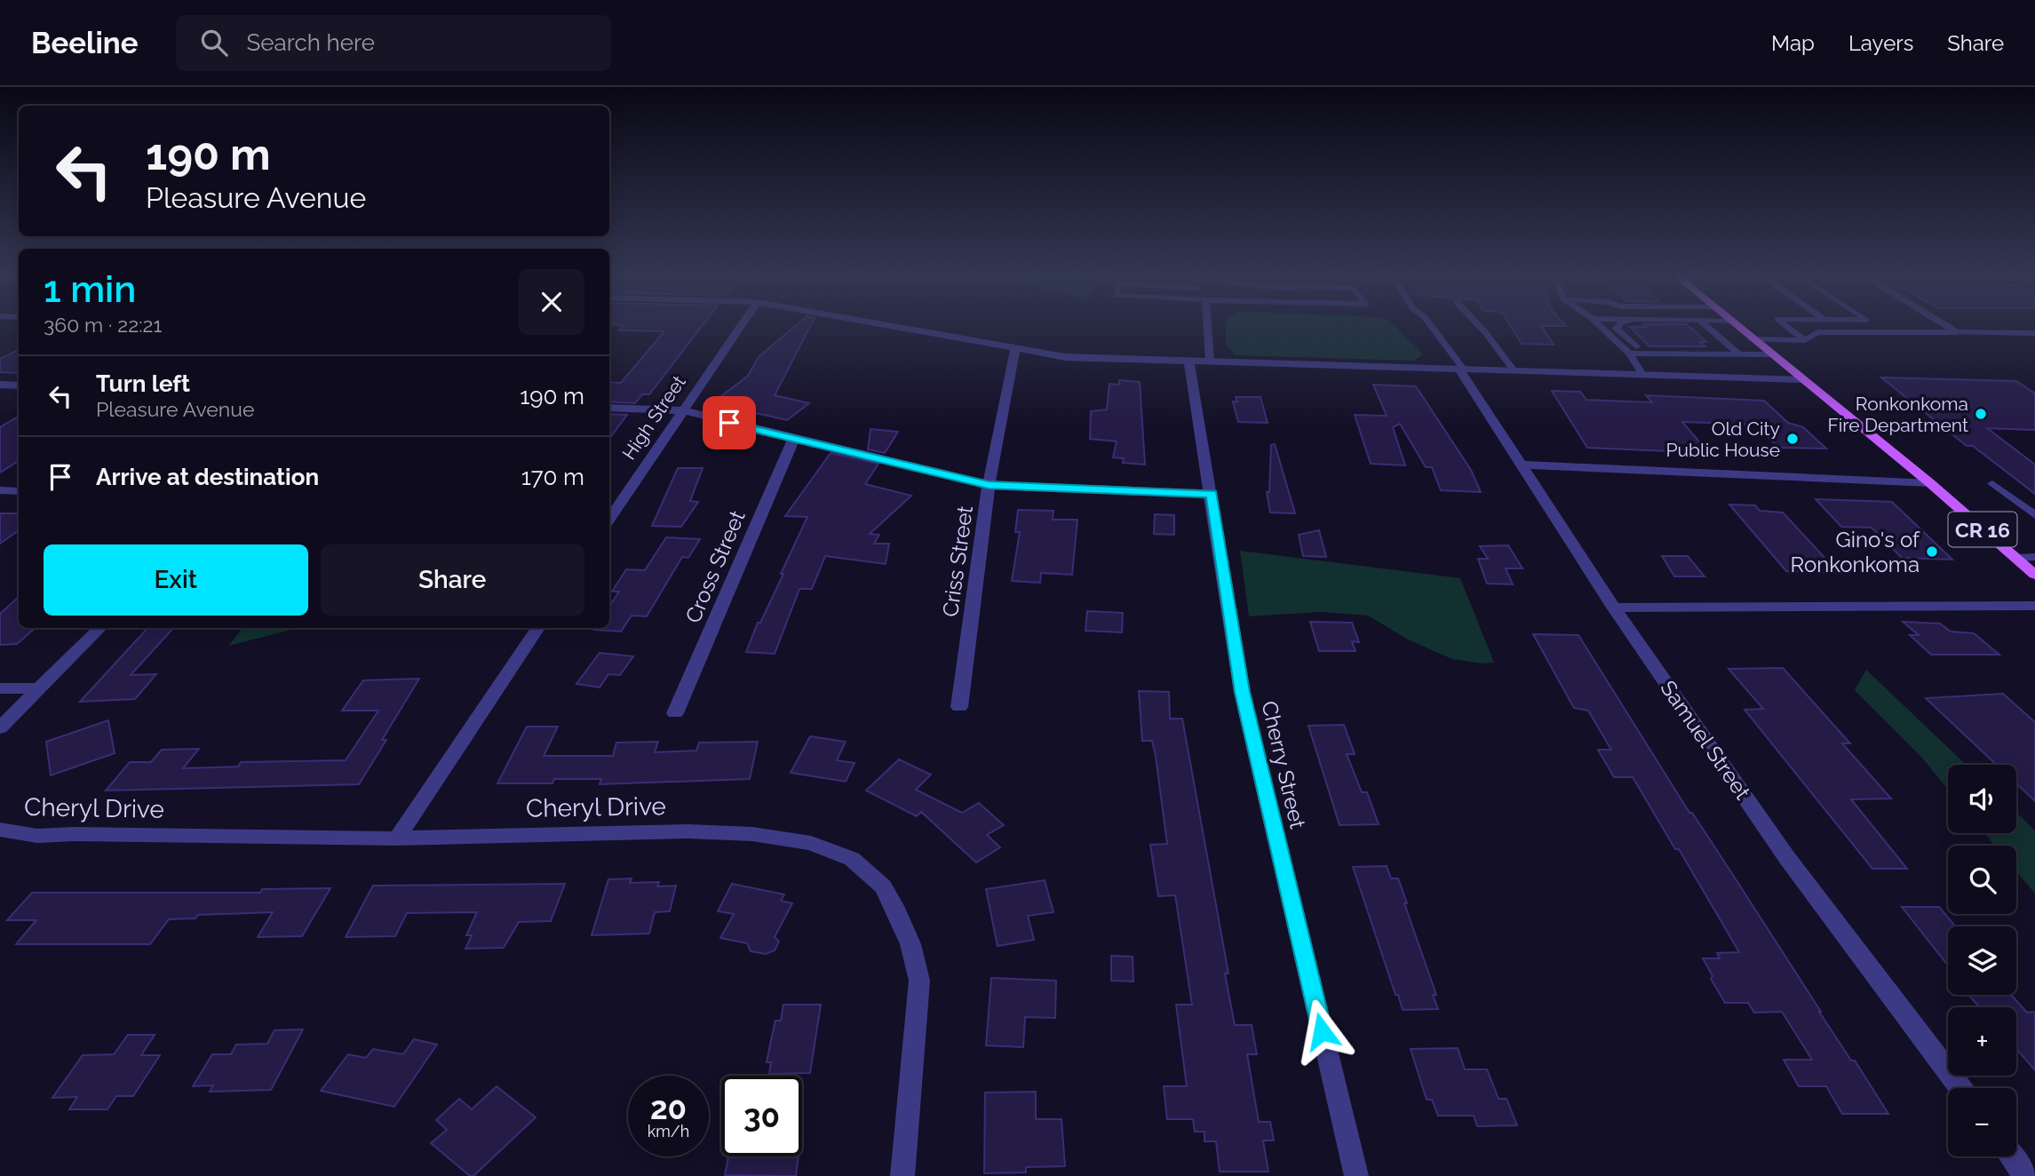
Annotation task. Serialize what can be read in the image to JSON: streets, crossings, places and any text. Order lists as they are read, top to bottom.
{
  "streets": {
    "main road": ["CR 16"],
    "street": [
      "High Street",
      "Criss Street",
      "Cross Street",
      "Samuel Street",
      "Cherry Street",
      "Cheryl Drive"
    ]
  },
  "places": ["Ronkonkoma Fire Department", "Old City Public House", "Gino's of Ronkonkoma"],
  "page": {
    "header": "Beeline",
    "search": "Search here",
    "nav": ["Map", "Layers", "Share"],
    "turn": ["190 m", "Pleasure Avenue"],
    "heading": ["1 min", "360 m · 22:21"],
    "list": [
      {
        "name": "Turn left",
        "note": "Pleasure Avenue",
        "value": "190 m"
      },
      {
        "name": "Arrive at destination",
        "value": "170 m"
      }
    ],
    "buttons": ["Exit", "Share"],
    "map_buttons": ["+", "−"],
    "speed": "20 km/h",
    "limit": "30"
  }
}
